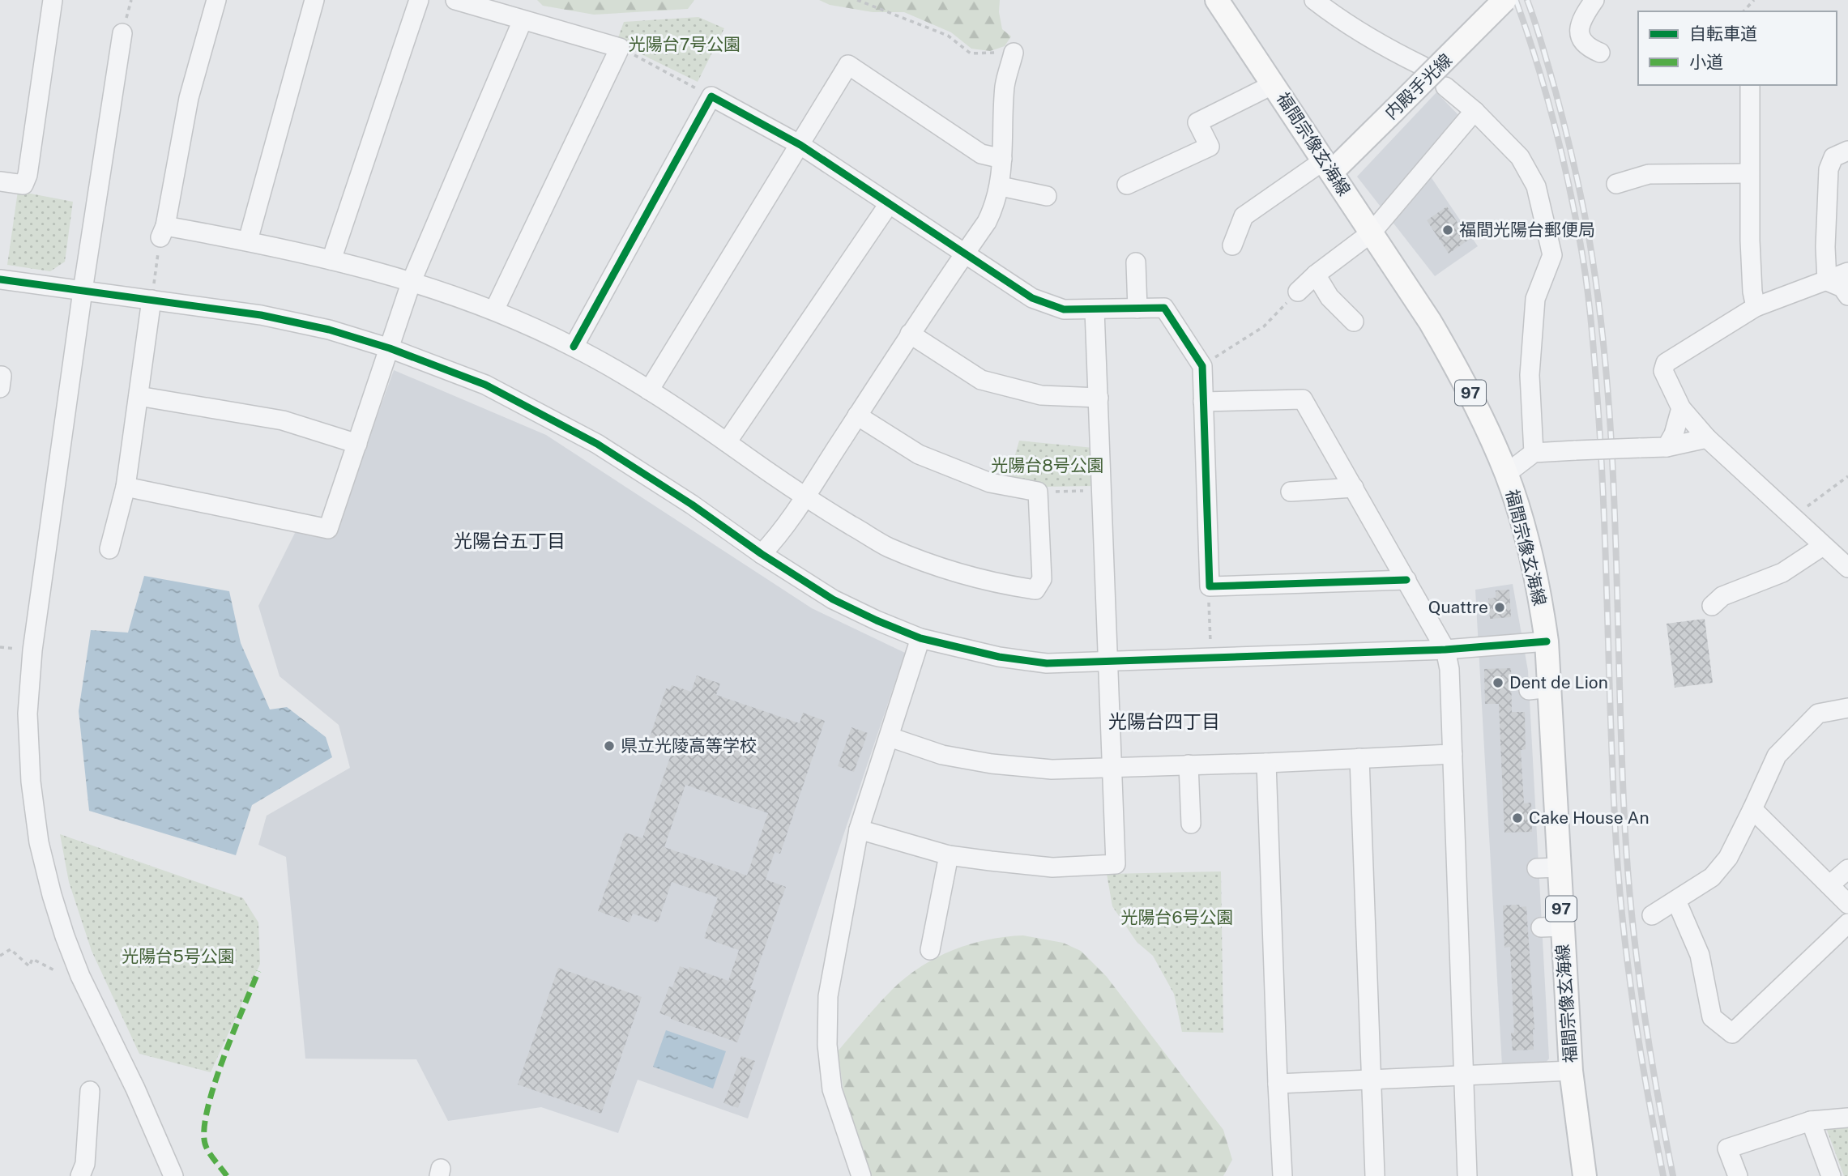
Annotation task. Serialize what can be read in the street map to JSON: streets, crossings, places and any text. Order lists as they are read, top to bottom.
{
  "streets": {
    "main road": ["内殿手光線", "福間宗像玄海線", "97"]
  },
  "crossings": [
    ["内殿手光線", "福間宗像玄海線"]
  ],
  "districts": ["光陽台五丁目", "光陽台四丁目"],
  "parks": [
    "光陽台7号公園",
    "光陽台8号公園",
    "光陽台6号公園",
    "光陽台5号公園"
  ],
  "places": [
    "福間光陽台郵便局",
    "Quattre",
    "Dent de Lion",
    "県立光陵高等学校",
    "Cake House An"
  ],
  "legend": ["自転車道", "小道"]
}
